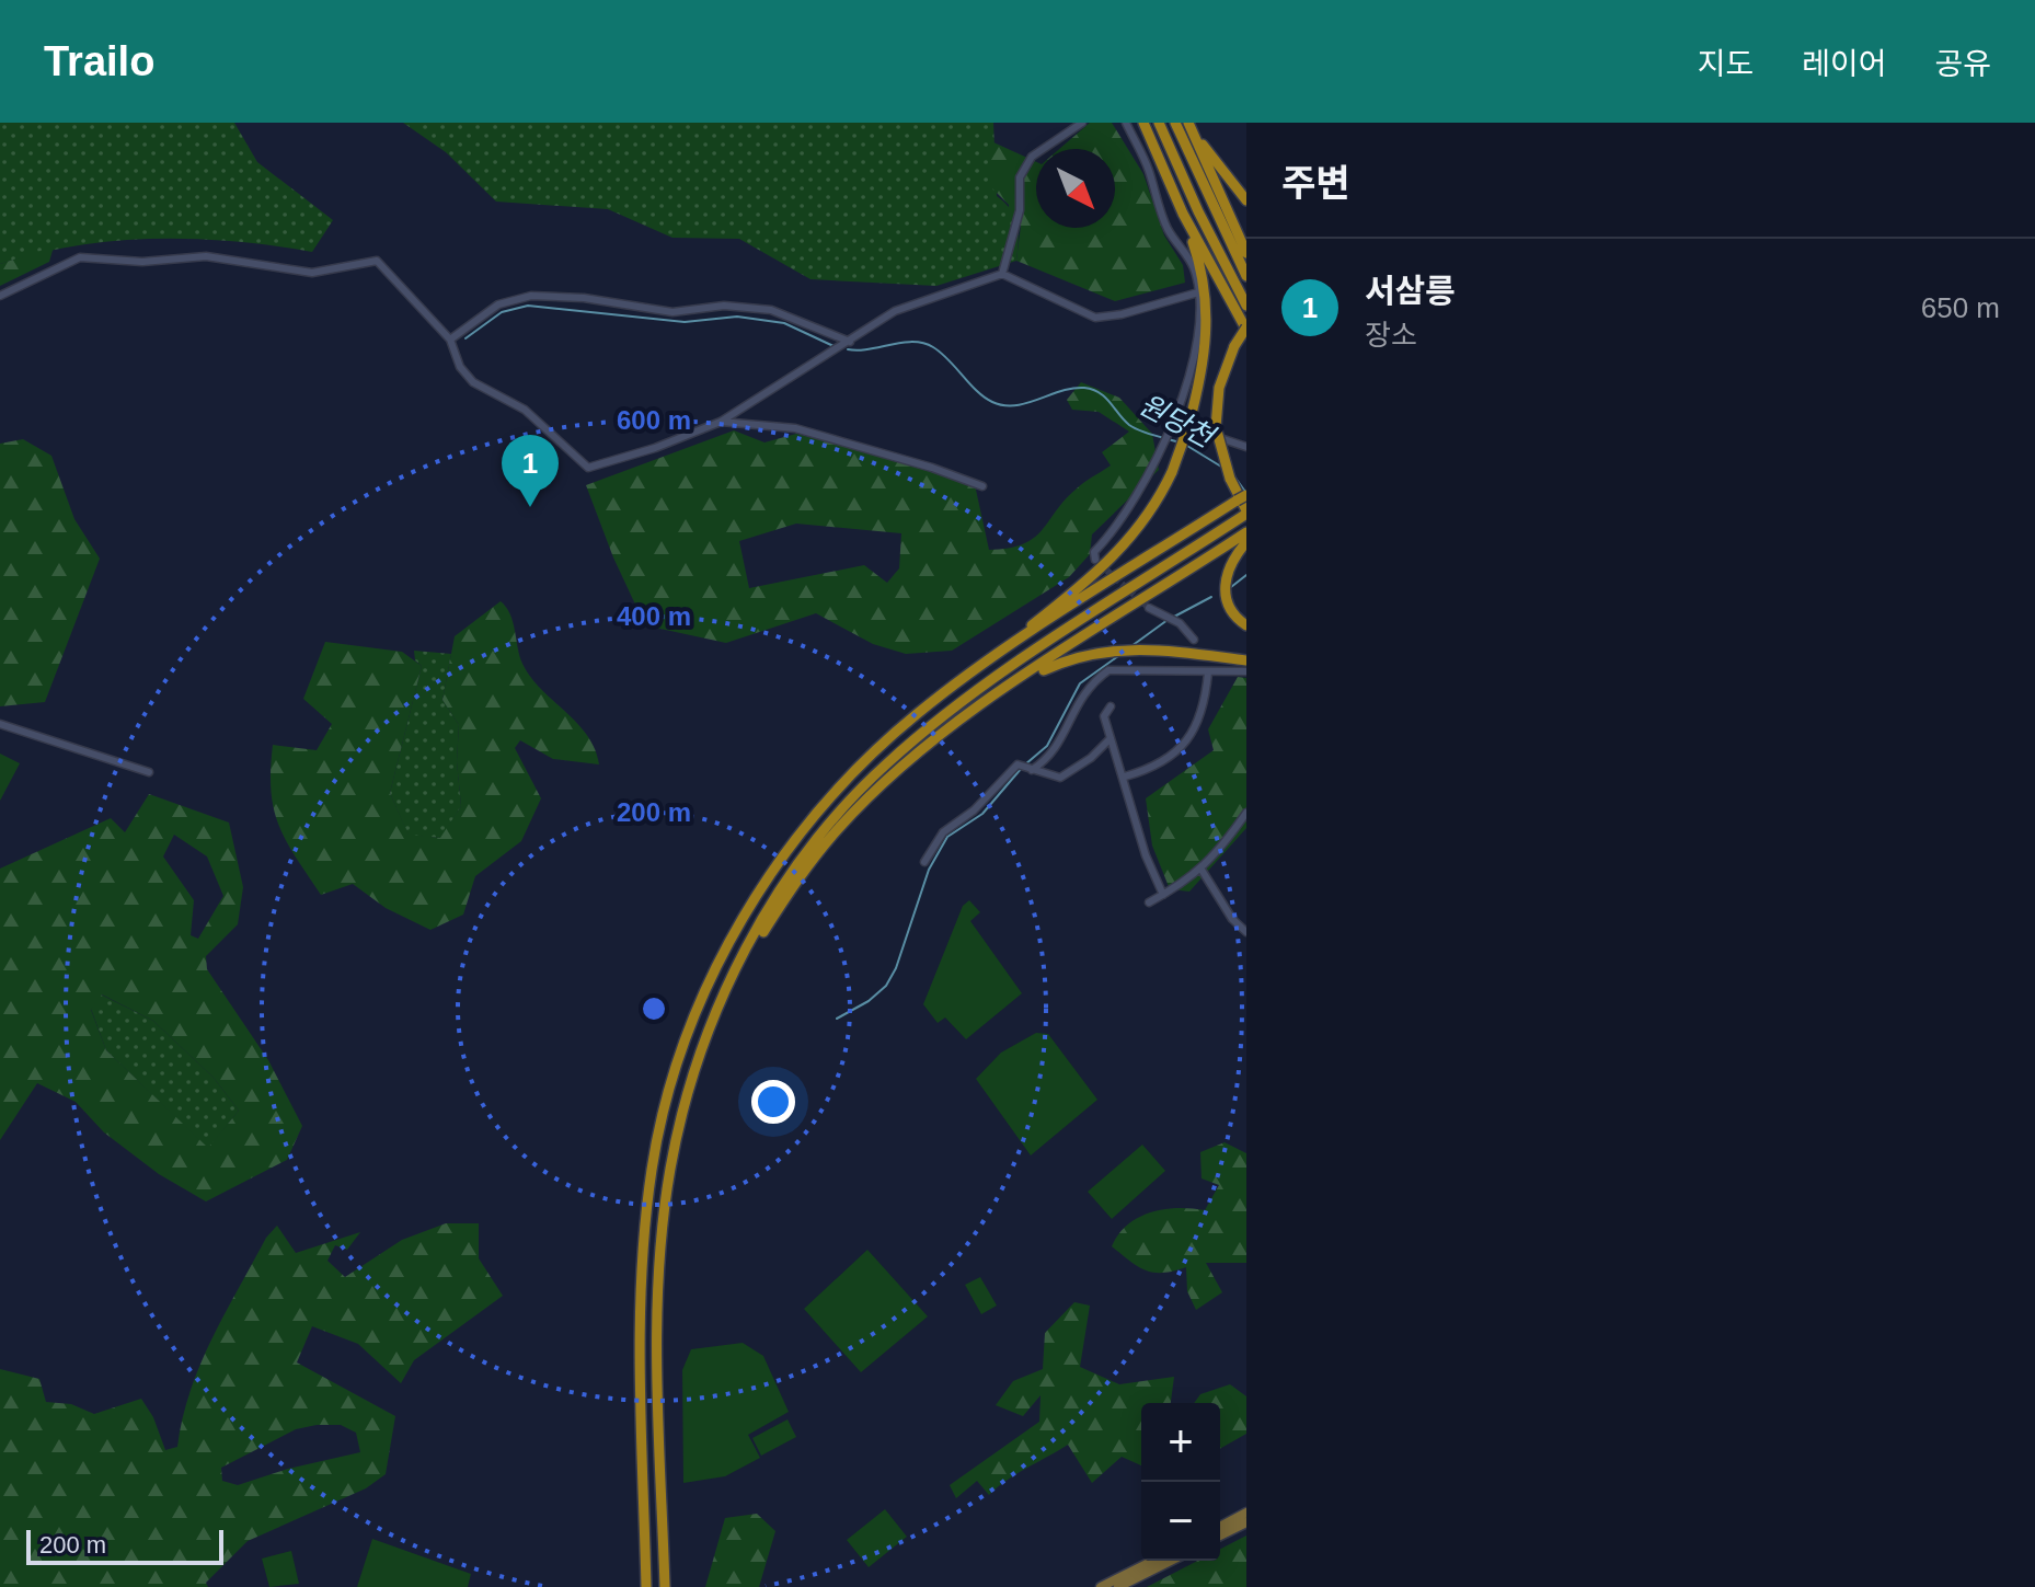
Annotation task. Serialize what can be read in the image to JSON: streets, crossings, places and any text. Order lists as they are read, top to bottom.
{
  "water": ["원당천"],
  "scale_bar": "200 m",
  "north": "bottom right",
  "page": {
    "header": "Trailo",
    "nav": ["지도", "레이어", "공유"],
    "heading": "주변",
    "list": [
      {
        "mark": "1",
        "name": "서삼릉",
        "note": "장소",
        "value": "650 m"
      }
    ],
    "pins": "1",
    "map_buttons": ["+", "−"],
    "scale": "200 m"
  },
  "rings": ["600 m", "400 m", "200 m"]
}
